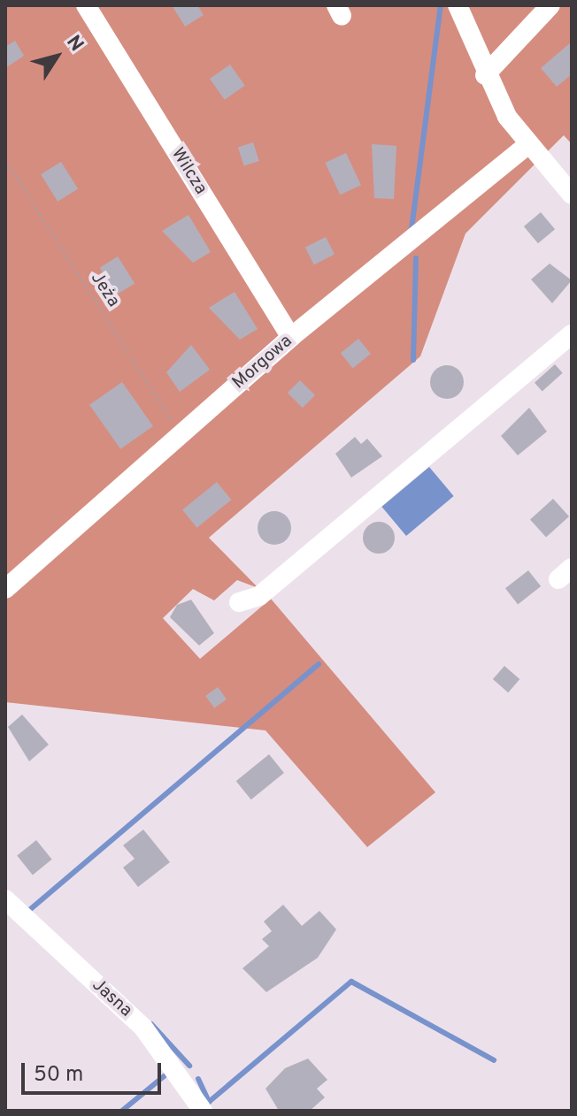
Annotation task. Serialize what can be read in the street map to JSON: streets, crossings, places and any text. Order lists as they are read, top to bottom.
{
  "streets": {
    "street": ["Wilcza", "Morgowa", "Jasna"],
    "path": ["Jeża"]
  },
  "crossings": [
    ["Wilcza", "Morgowa"],
    ["Jeża", "Morgowa"]
  ],
  "scale_bar": "50 m",
  "north": "top right"
}
